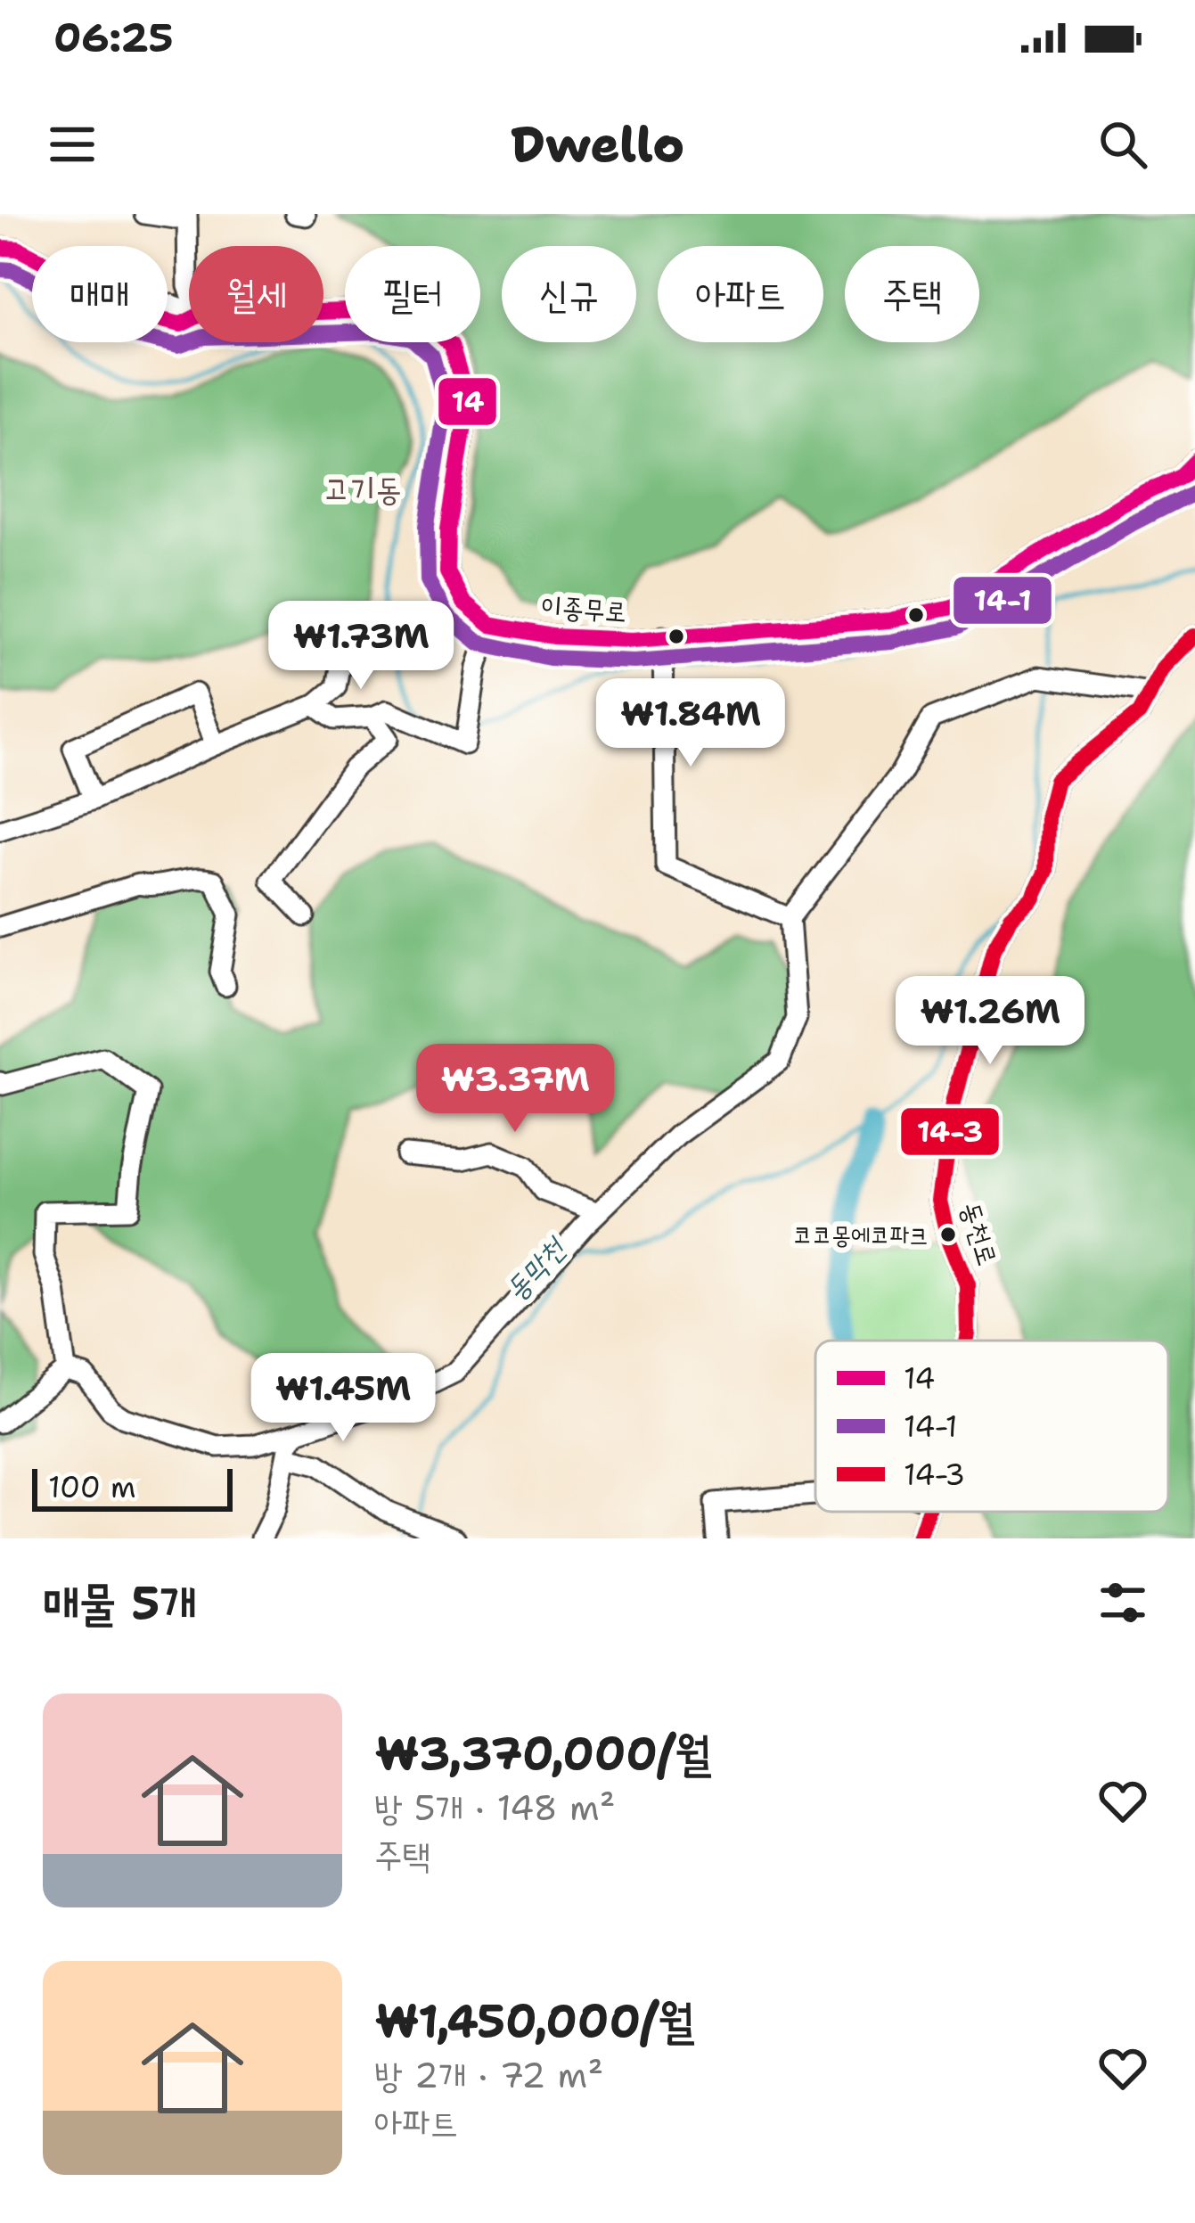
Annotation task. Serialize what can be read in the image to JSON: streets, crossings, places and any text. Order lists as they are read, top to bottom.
{
  "streets": {
    "street": ["이종무로", "동천로"]
  },
  "districts": ["고기동"],
  "water": ["동막천"],
  "places": ["코코몽에코파크"],
  "lines": ["transit line 14", "transit line 14-1", "transit line 14-3"],
  "legend": ["14", "14-1", "14-3"],
  "scale_bar": "100 m",
  "page": {
    "status": "06:25",
    "header": "Dwello",
    "chip": [
      "매매",
      "월세",
      "필터",
      "신규",
      "아파트",
      "주택"
    ],
    "price": [
      "₩1.73M",
      "₩1.84M",
      "₩1.26M",
      "₩3.37M",
      "₩1.45M"
    ],
    "scale": "100 m",
    "heading": "매물 5개",
    "list": [
      {
        "name": "₩3,370,000/월",
        "note": "방 5개 · 148 m² · 주택"
      },
      {
        "name": "₩1,450,000/월",
        "note": "방 2개 · 72 m² · 아파트"
      }
    ]
  }
}
